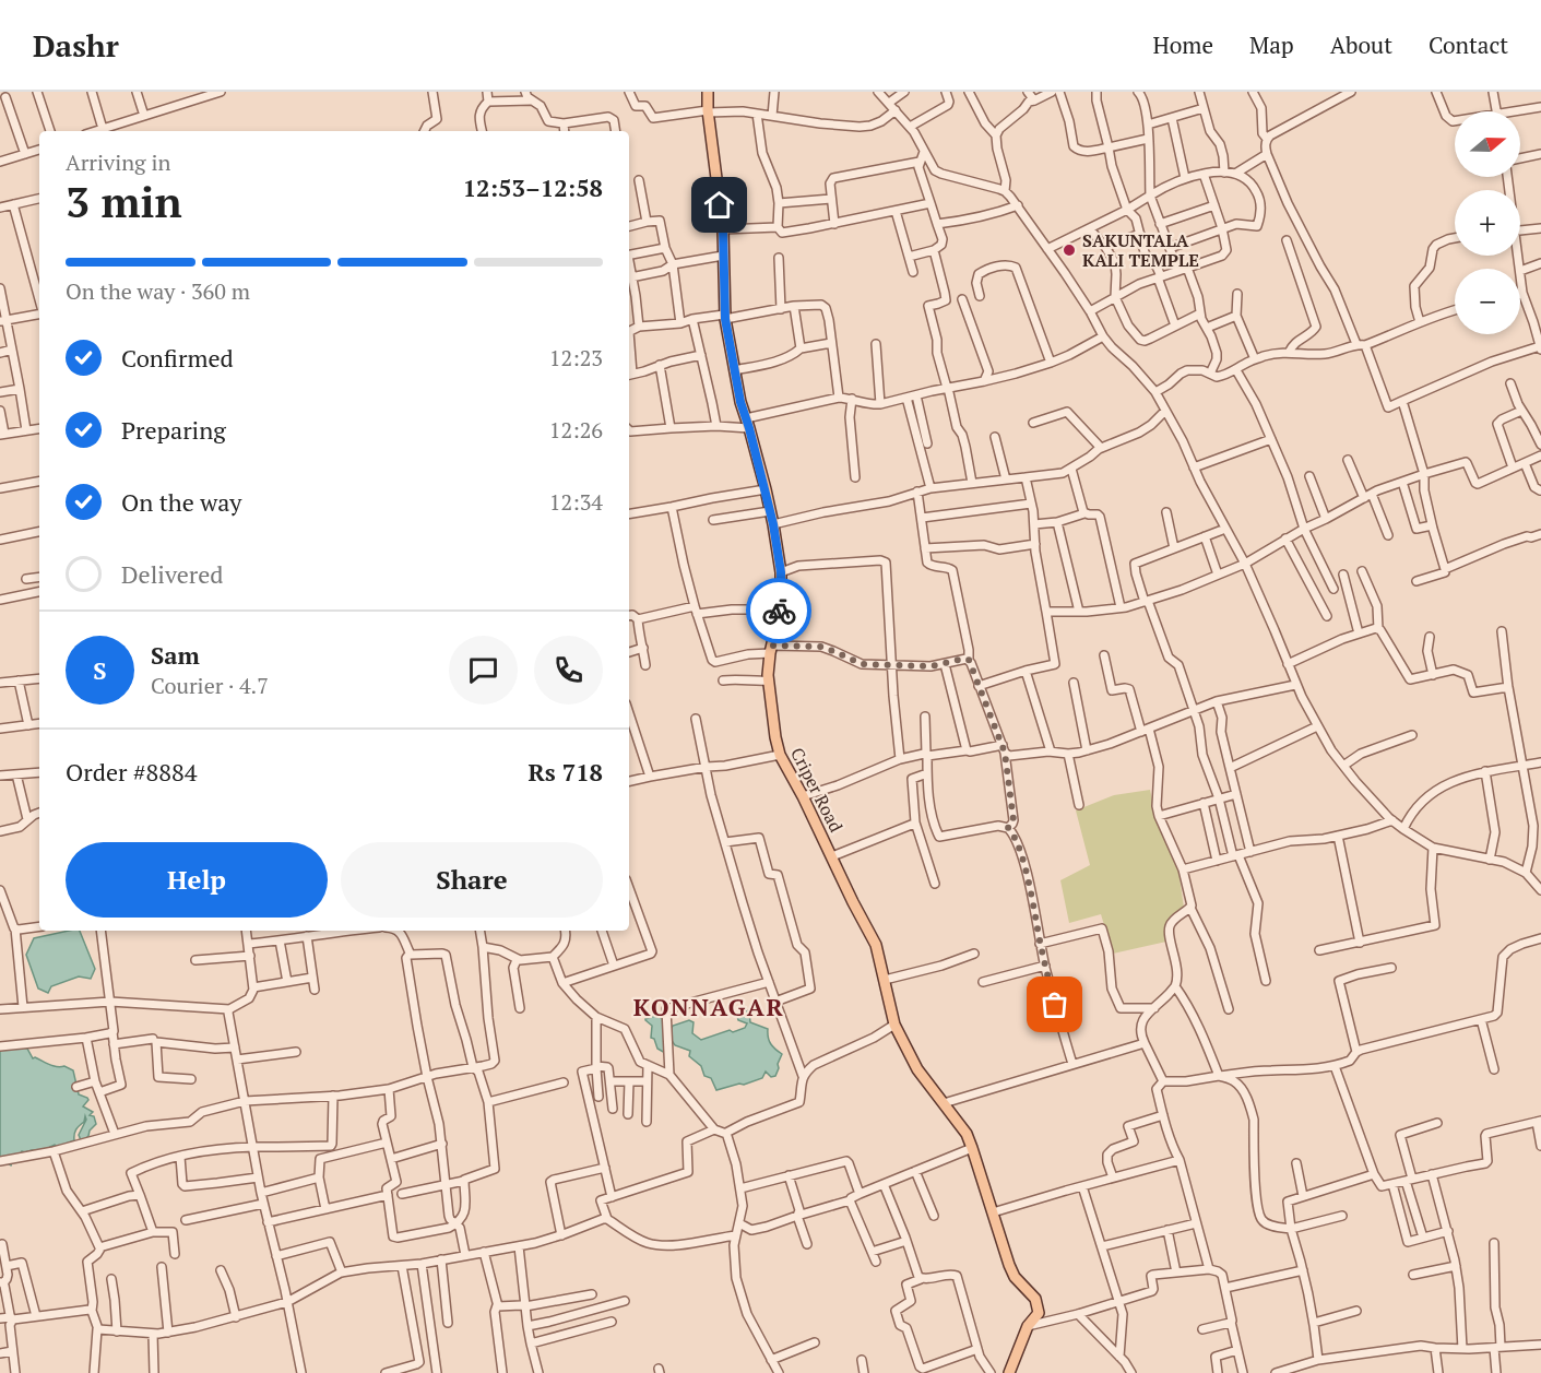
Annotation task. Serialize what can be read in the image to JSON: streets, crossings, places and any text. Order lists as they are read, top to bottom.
{
  "streets": {
    "main road": ["Criper Road"]
  },
  "districts": ["KONNAGAR"],
  "places": ["SAKUNTALA KALI TEMPLE"],
  "north": "right",
  "page": {
    "header": "Dashr",
    "nav": [
      "Home",
      "Map",
      "About",
      "Contact"
    ],
    "map_buttons": ["+", "−"],
    "heading": ["3 min", "Arriving in", "12:53–12:58"],
    "panel": [
      "Sam",
      "Courier · 4.7",
      "Order #8884",
      "Rs 718"
    ],
    "bar": "On the way · 360 m",
    "list": [
      ["Confirmed", "12:23"],
      ["Preparing", "12:26"],
      ["On the way", "12:34"],
      "Delivered"
    ],
    "round": "S",
    "buttons": ["Help", "Share"]
  }
}
